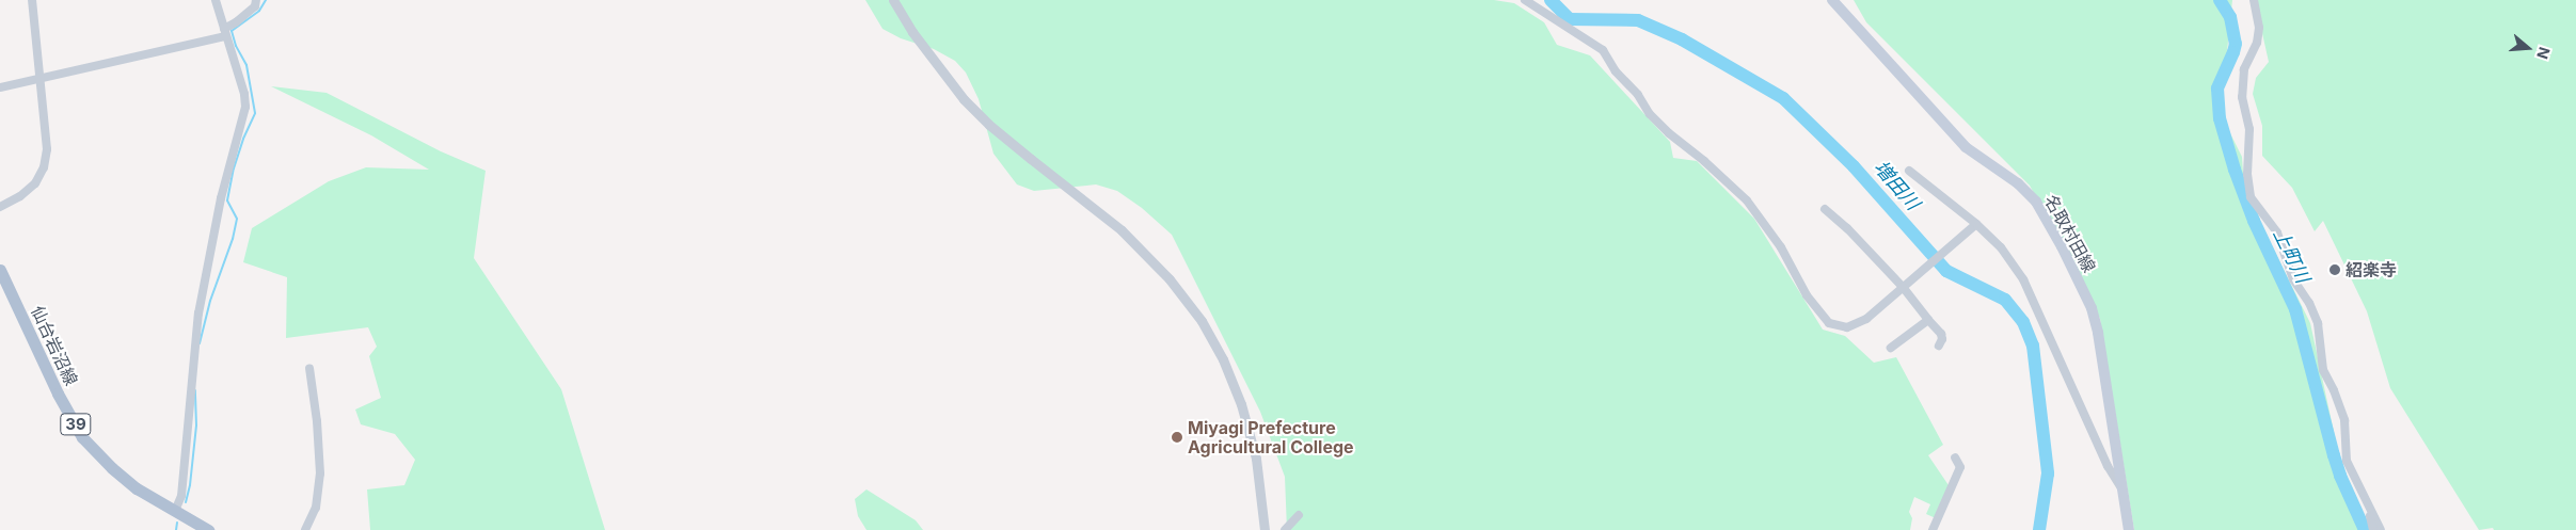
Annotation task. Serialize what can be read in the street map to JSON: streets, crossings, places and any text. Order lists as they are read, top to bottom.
{
  "streets": {
    "main road": ["名取村田線", "仙台岩沼線", "39"]
  },
  "water": ["増田川", "上町川"],
  "places": ["紹楽寺", "Miyagi Prefecture Agricultural College"],
  "north": "right"
}
